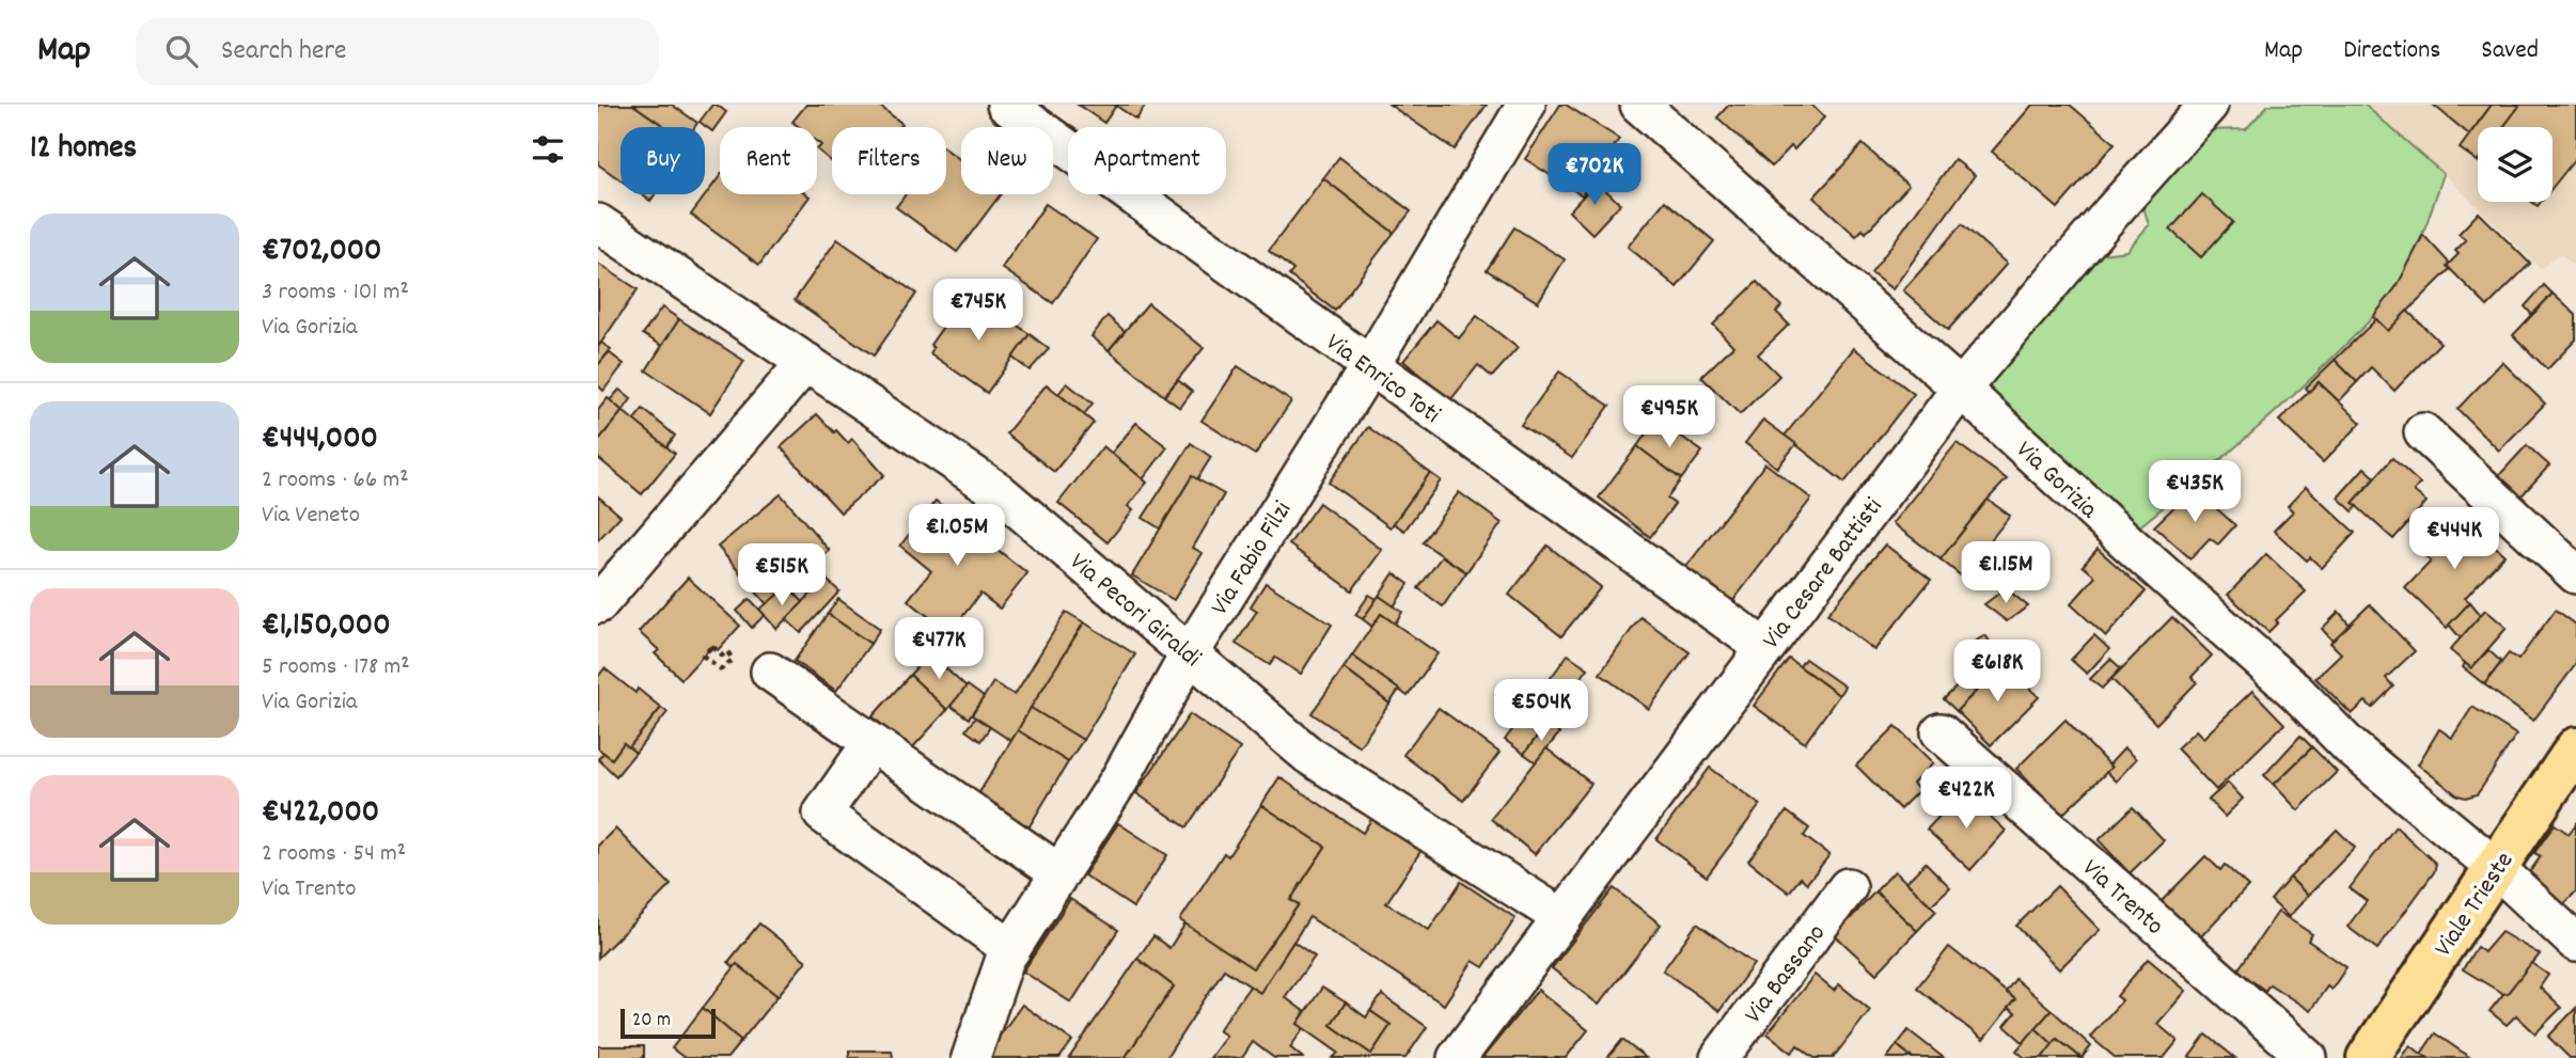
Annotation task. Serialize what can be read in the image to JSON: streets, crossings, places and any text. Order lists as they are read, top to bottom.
{
  "streets": {
    "main road": ["Viale Trieste"],
    "street": [
      "Via Enrico Toti",
      "Via Gorizia",
      "Via Fabio Filzi",
      "Via Cesare Battisti",
      "Via Pecori Giraldi",
      "Via Trento",
      "Via Bassano"
    ]
  },
  "crossings": [
    ["Via Enrico Toti", "Via Fabio Filzi"],
    ["Via Enrico Toti", "Via Cesare Battisti"],
    ["Via Gorizia", "Via Cesare Battisti"],
    ["Via Gorizia", "Viale Trieste"],
    ["Via Fabio Filzi", "Via Pecori Giraldi"],
    ["Via Cesare Battisti", "Via Pecori Giraldi"]
  ],
  "scale_bar": "20 m",
  "page": {
    "header": "Map",
    "search": "Search here",
    "nav": ["Map", "Directions", "Saved"],
    "heading": "12 homes",
    "chip": [
      "Buy",
      "Rent",
      "Filters",
      "New",
      "Apartment"
    ],
    "price": [
      "€702K",
      "€745K",
      "€495K",
      "€435K",
      "€1.05M",
      "€444K",
      "€1.15M",
      "€515K",
      "€477K",
      "€618K",
      "€504K",
      "€422K"
    ],
    "list": [
      {
        "name": "€702,000",
        "note": "3 rooms · 101 m² · Via Gorizia"
      },
      {
        "name": "€444,000",
        "note": "2 rooms · 66 m² · Via Veneto"
      },
      {
        "name": "€1,150,000",
        "note": "5 rooms · 178 m² · Via Gorizia"
      },
      {
        "name": "€422,000",
        "note": "2 rooms · 54 m² · Via Trento"
      }
    ],
    "scale": "20 m"
  }
}
